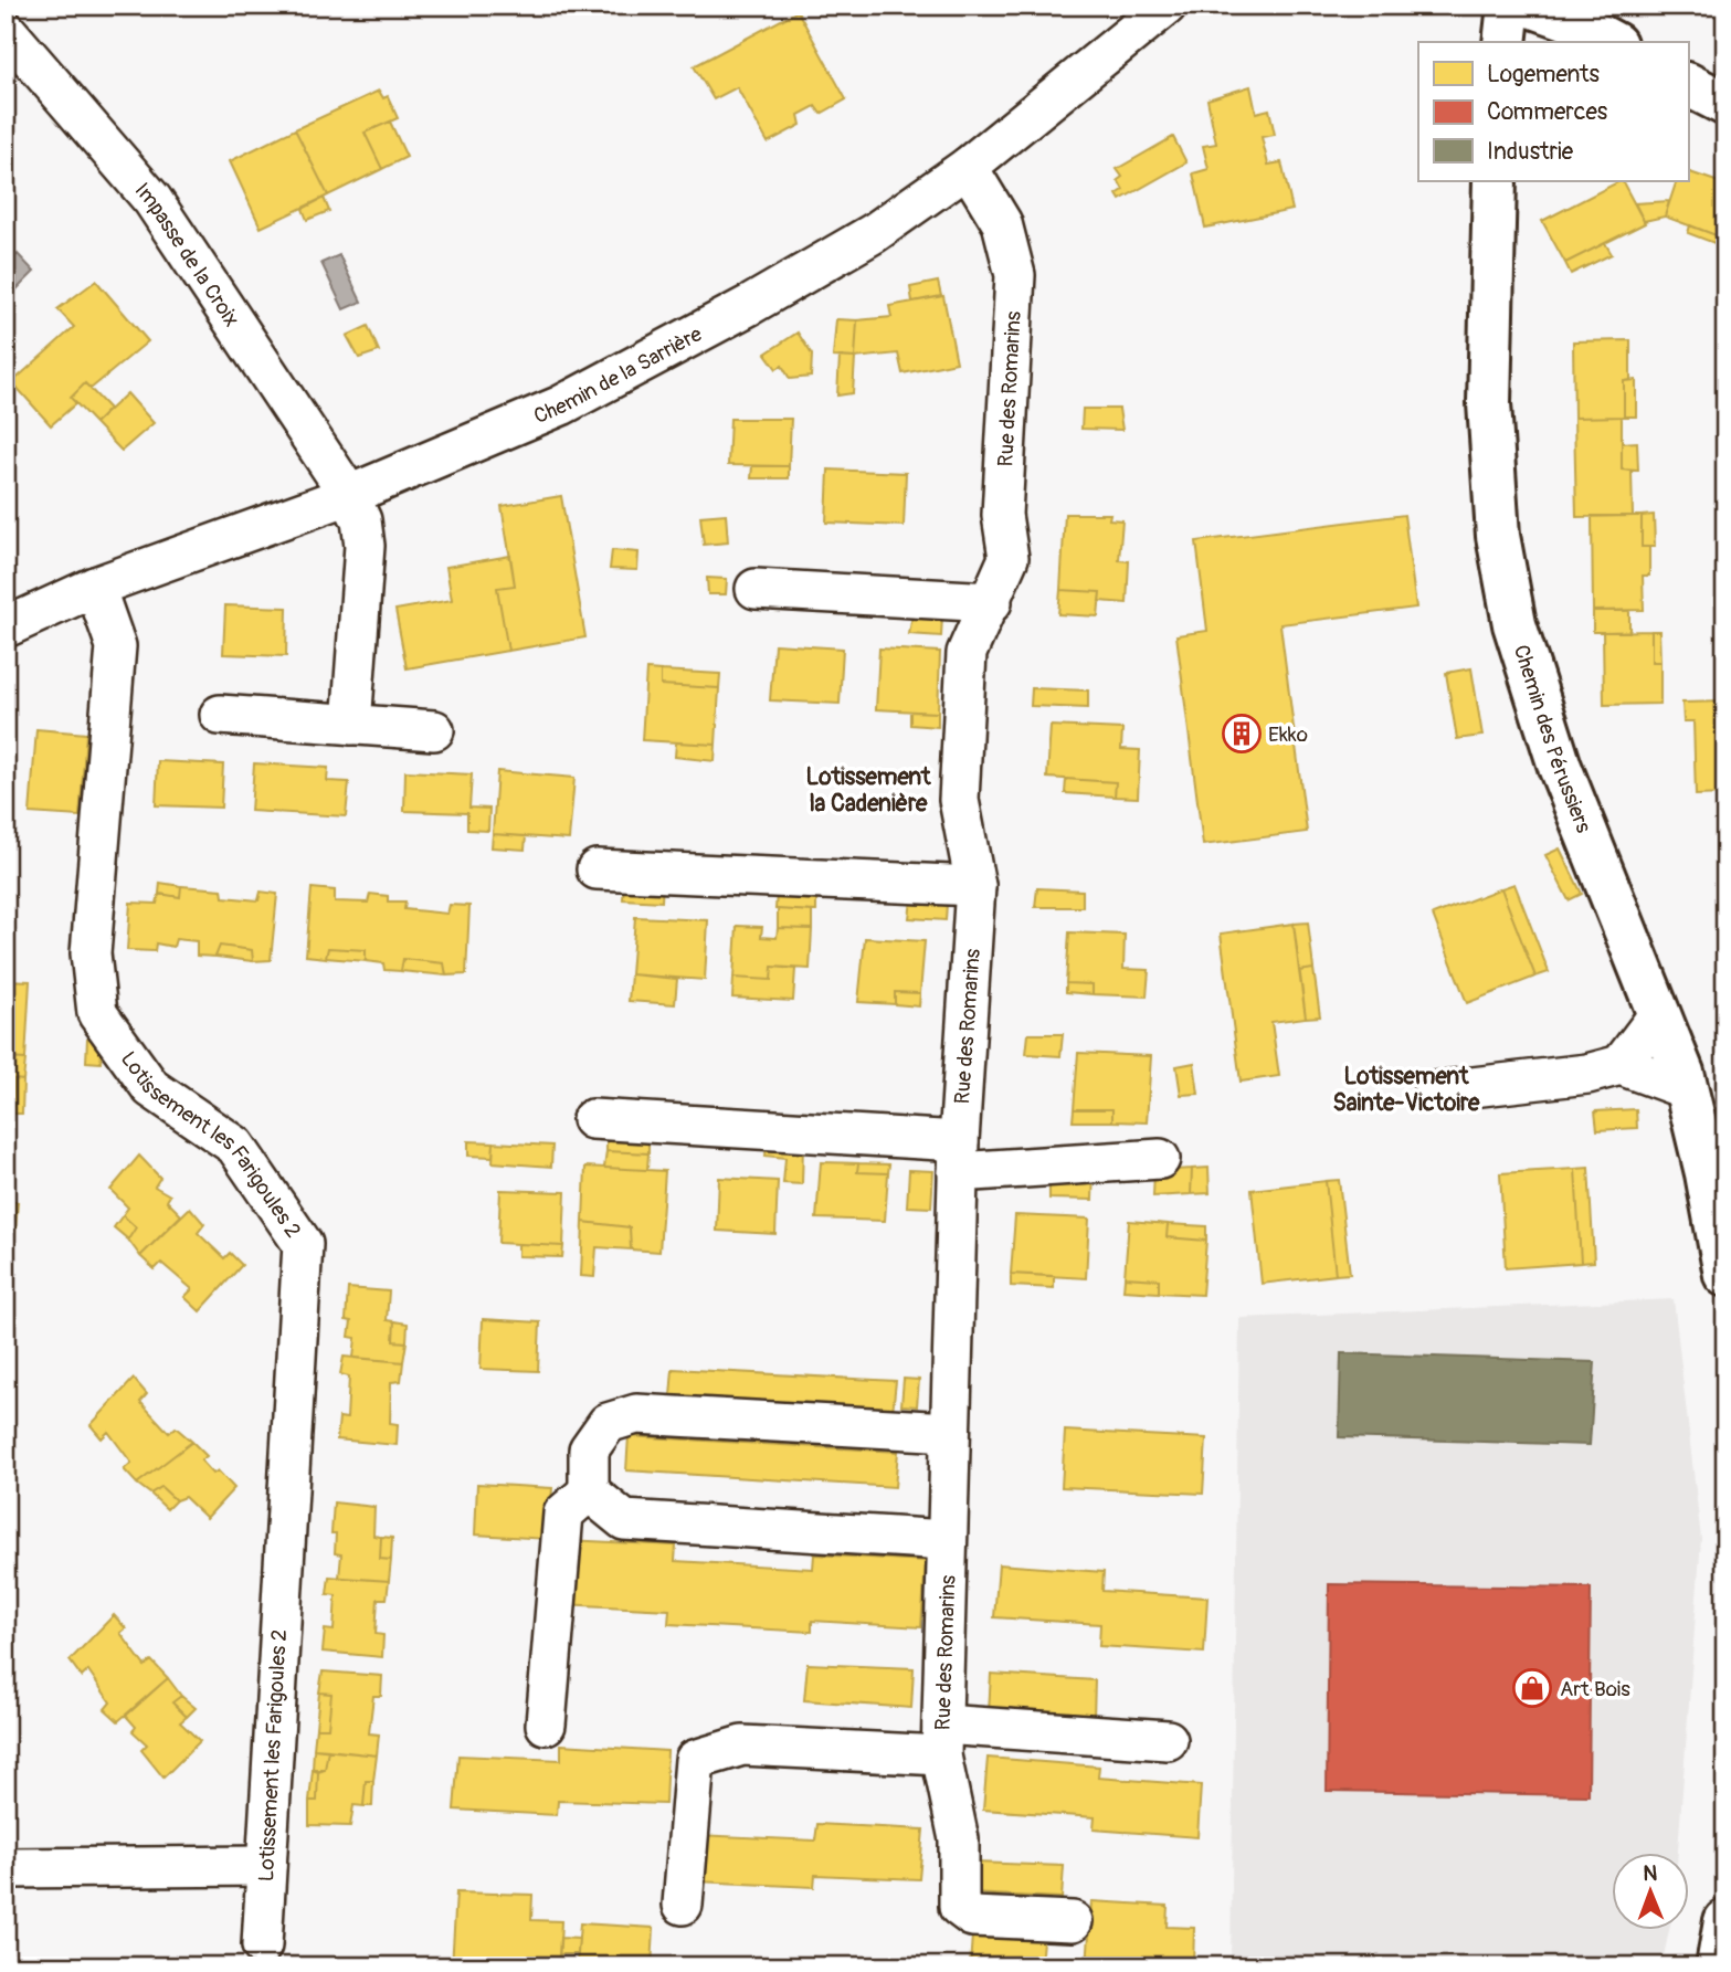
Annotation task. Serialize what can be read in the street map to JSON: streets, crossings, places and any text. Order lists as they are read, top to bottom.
{
  "streets": {
    "street": [
      "Impasse de la Croix",
      "Chemin de la Sarrière",
      "Rue des Romarins",
      "Chemin des Pérussiers",
      "Lotissement les Farigoules 2"
    ]
  },
  "crossings": [
    ["Impasse de la Croix", "Chemin de la Sarrière"],
    ["Chemin de la Sarrière", "Rue des Romarins"],
    ["Chemin de la Sarrière", "Lotissement les Farigoules 2"]
  ],
  "districts": ["Lotissement la Cadenière", "Lotissement Sainte-Victoire"],
  "places": {
    "building": ["Ekko"],
    "shop": ["Art Bois"]
  },
  "legend": ["Logements", "Commerces", "Industrie"],
  "north": "top"
}
